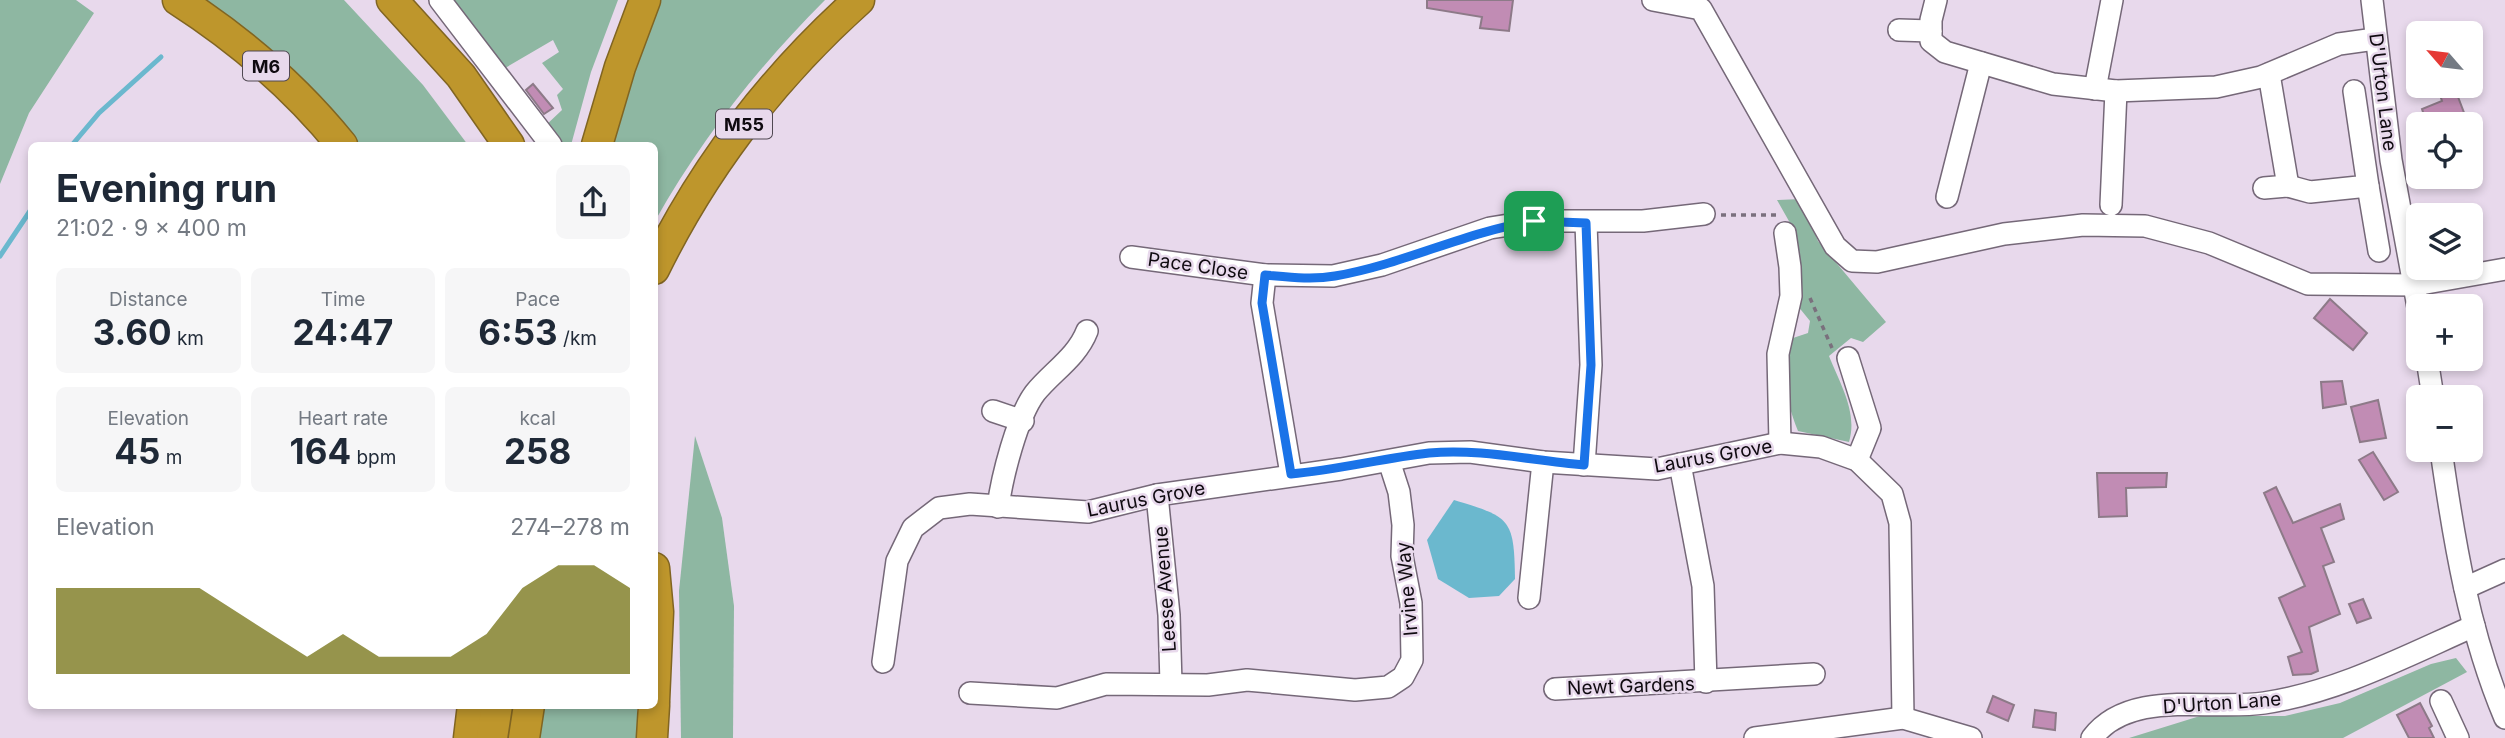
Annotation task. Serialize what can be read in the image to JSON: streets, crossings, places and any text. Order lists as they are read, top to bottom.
{
  "streets": {
    "highway": ["M6", "M55"],
    "street": [
      "D'Urton Lane",
      "Pace Close",
      "Laurus Grove",
      "Leese Avenue",
      "Irvine Way",
      "Newt Gardens"
    ]
  },
  "crossings": [
    ["Pace Close", "Laurus Grove"],
    ["Laurus Grove", "Leese Avenue"],
    ["Laurus Grove", "Irvine Way"],
    ["Laurus Grove", "Newt Gardens"],
    ["Leese Avenue", "Irvine Way"]
  ],
  "north": "top left",
  "page": {
    "map_buttons": ["+", "−"],
    "heading": ["Evening run", "21:02 · 9 × 400 m"],
    "stats": [
      ["Distance", "3.60 km"],
      ["Time", "24:47"],
      ["Pace", "6:53 /km"],
      ["Elevation", "45 m"],
      ["Heart rate", "164 bpm"],
      ["kcal", "258"]
    ],
    "chart": ["Elevation", "274–278 m"]
  }
}
